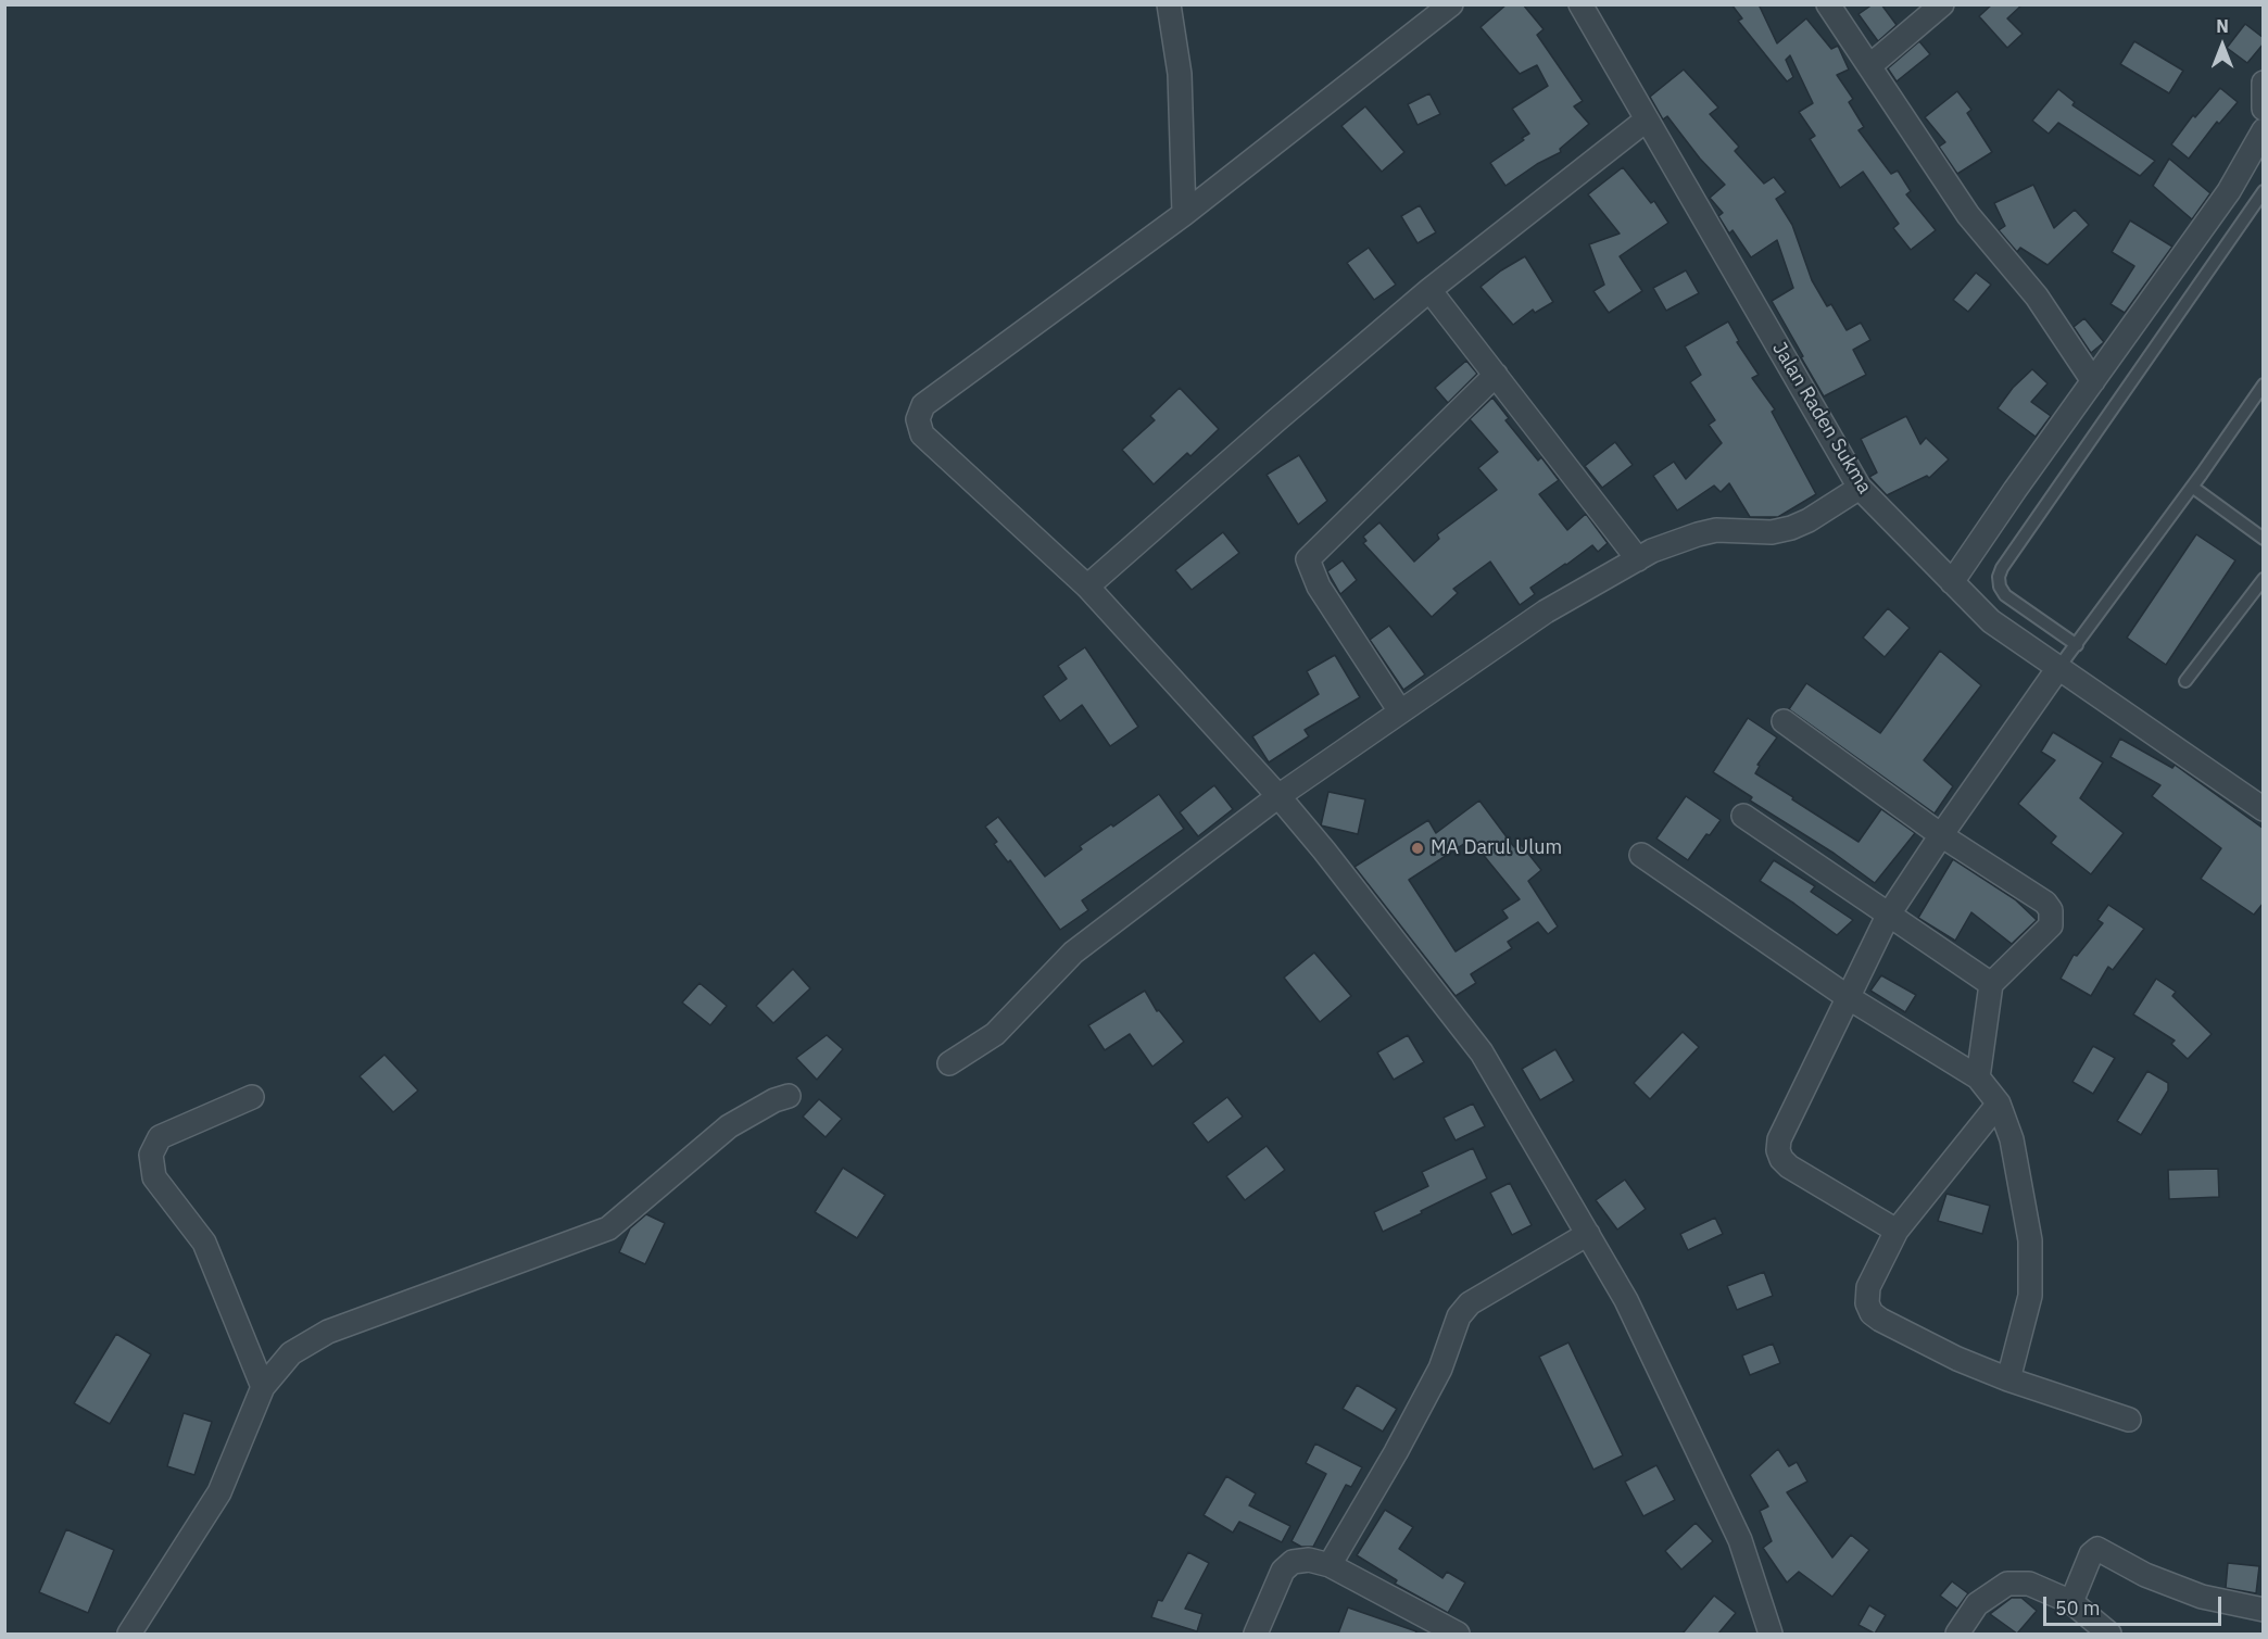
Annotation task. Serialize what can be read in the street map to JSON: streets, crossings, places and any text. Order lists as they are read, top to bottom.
{
  "streets": {
    "street": ["Jalan Raden Sukma"]
  },
  "places": ["MA Darul Ulum"],
  "scale_bar": "50 m",
  "north": "top"
}
